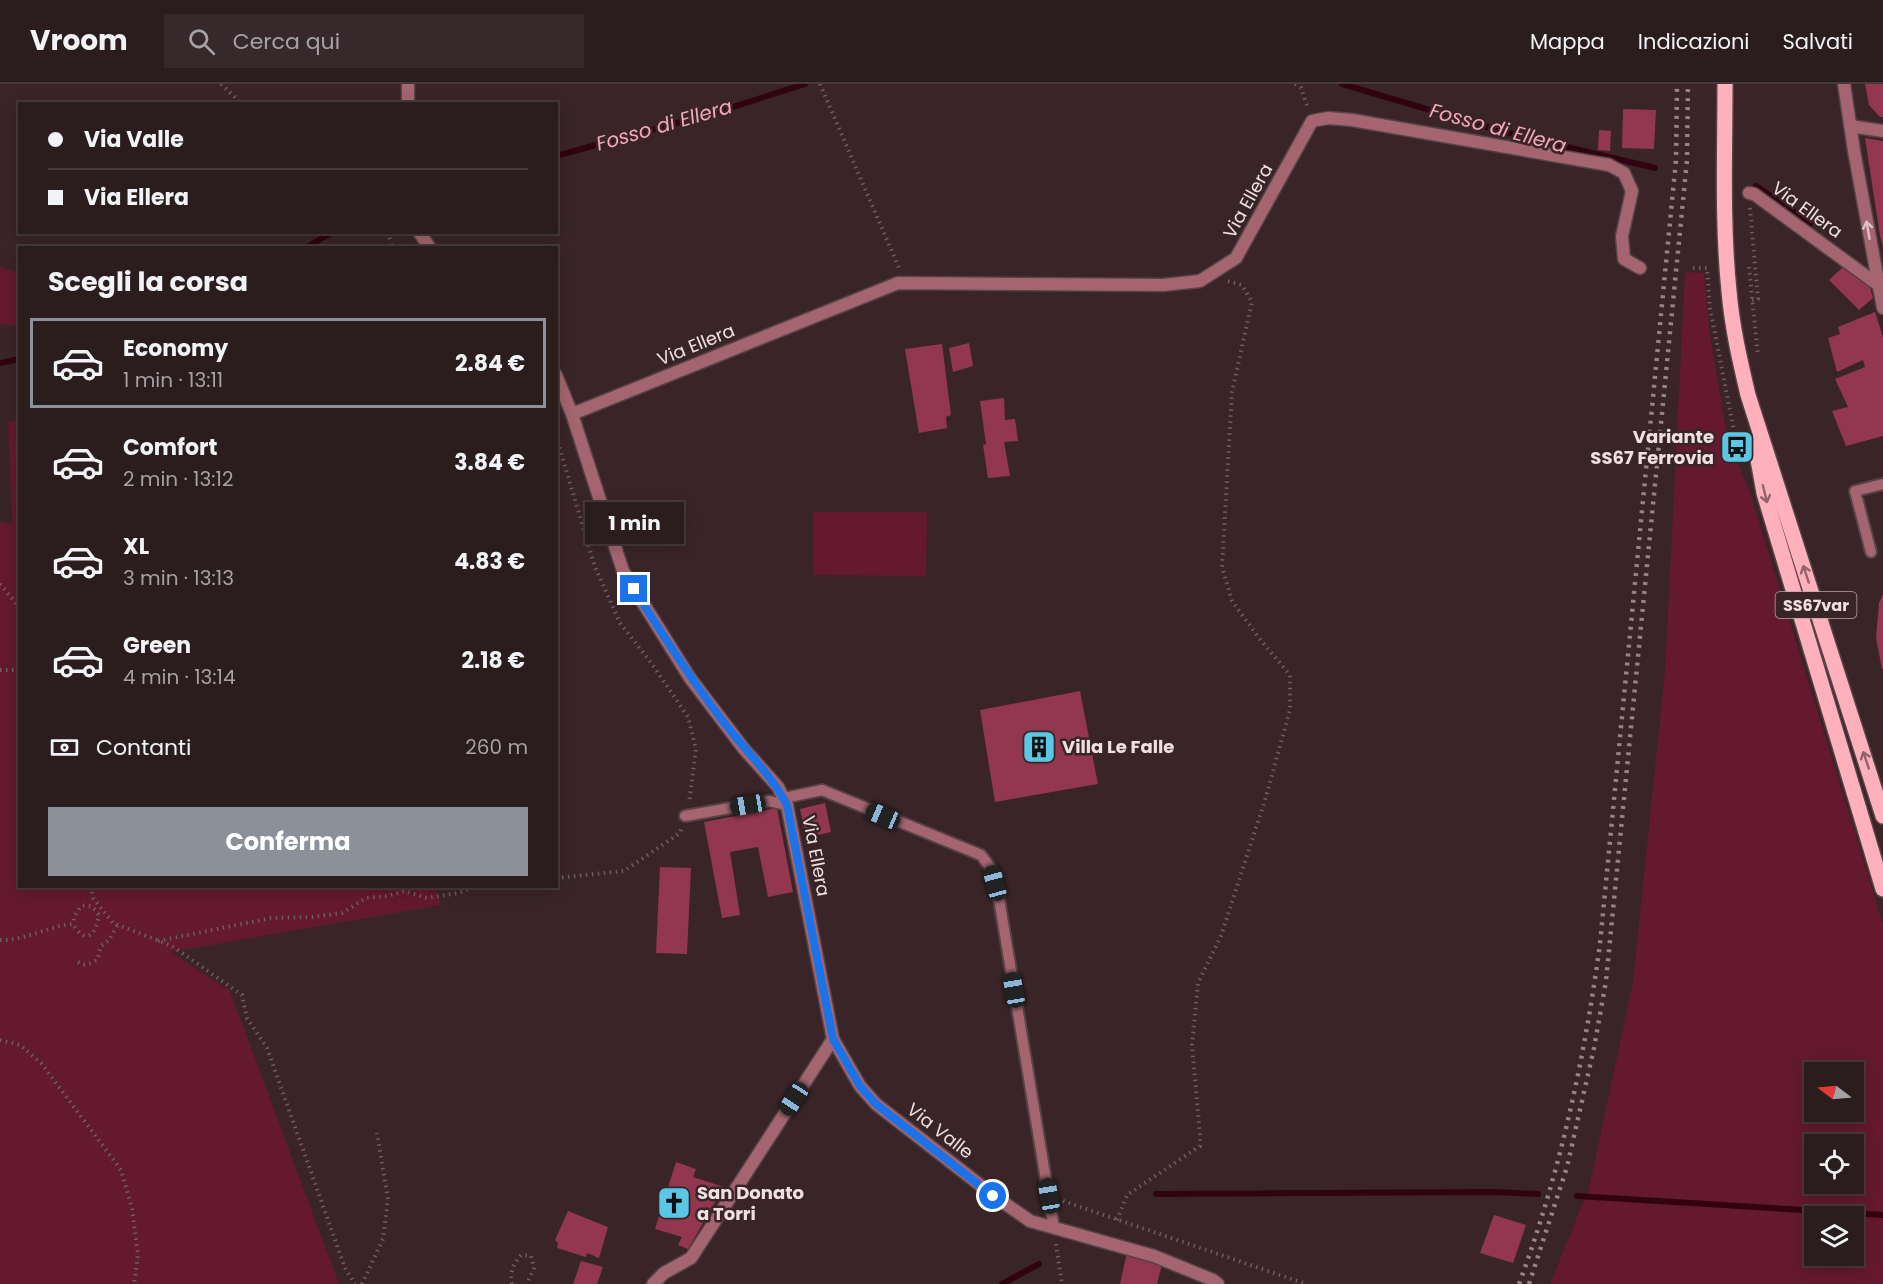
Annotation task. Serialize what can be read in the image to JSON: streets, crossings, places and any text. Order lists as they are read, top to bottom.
{
  "streets": {
    "main road": ["SS67var"],
    "street": ["Via Ellera", "Via Valle"]
  },
  "crossings": [
    ["Via Ellera", "Via Valle"]
  ],
  "water": ["Fosso di Ellera"],
  "places": {
    "bus stop": ["Variante SS67 Ferrovia"],
    "building": ["Villa Le Falle"],
    "church": ["San Donato a Torri"]
  },
  "north": "left",
  "page": {
    "header": "Vroom",
    "search": "Cerca qui",
    "nav": ["Mappa", "Indicazioni", "Salvati"],
    "banner": ["Via Valle", "Via Ellera"],
    "heading": "Scegli la corsa",
    "list": [
      {
        "name": "Economy",
        "note": "1 min · 13:11",
        "value": "2.84 €"
      },
      {
        "name": "Comfort",
        "note": "2 min · 13:12",
        "value": "3.84 €"
      },
      {
        "name": "XL",
        "note": "3 min · 13:13",
        "value": "4.83 €"
      },
      {
        "name": "Green",
        "note": "4 min · 13:14",
        "value": "2.18 €"
      }
    ],
    "bubble": "1 min",
    "pay": ["Contanti", "260 m"],
    "buttons": "Conferma"
  }
}
